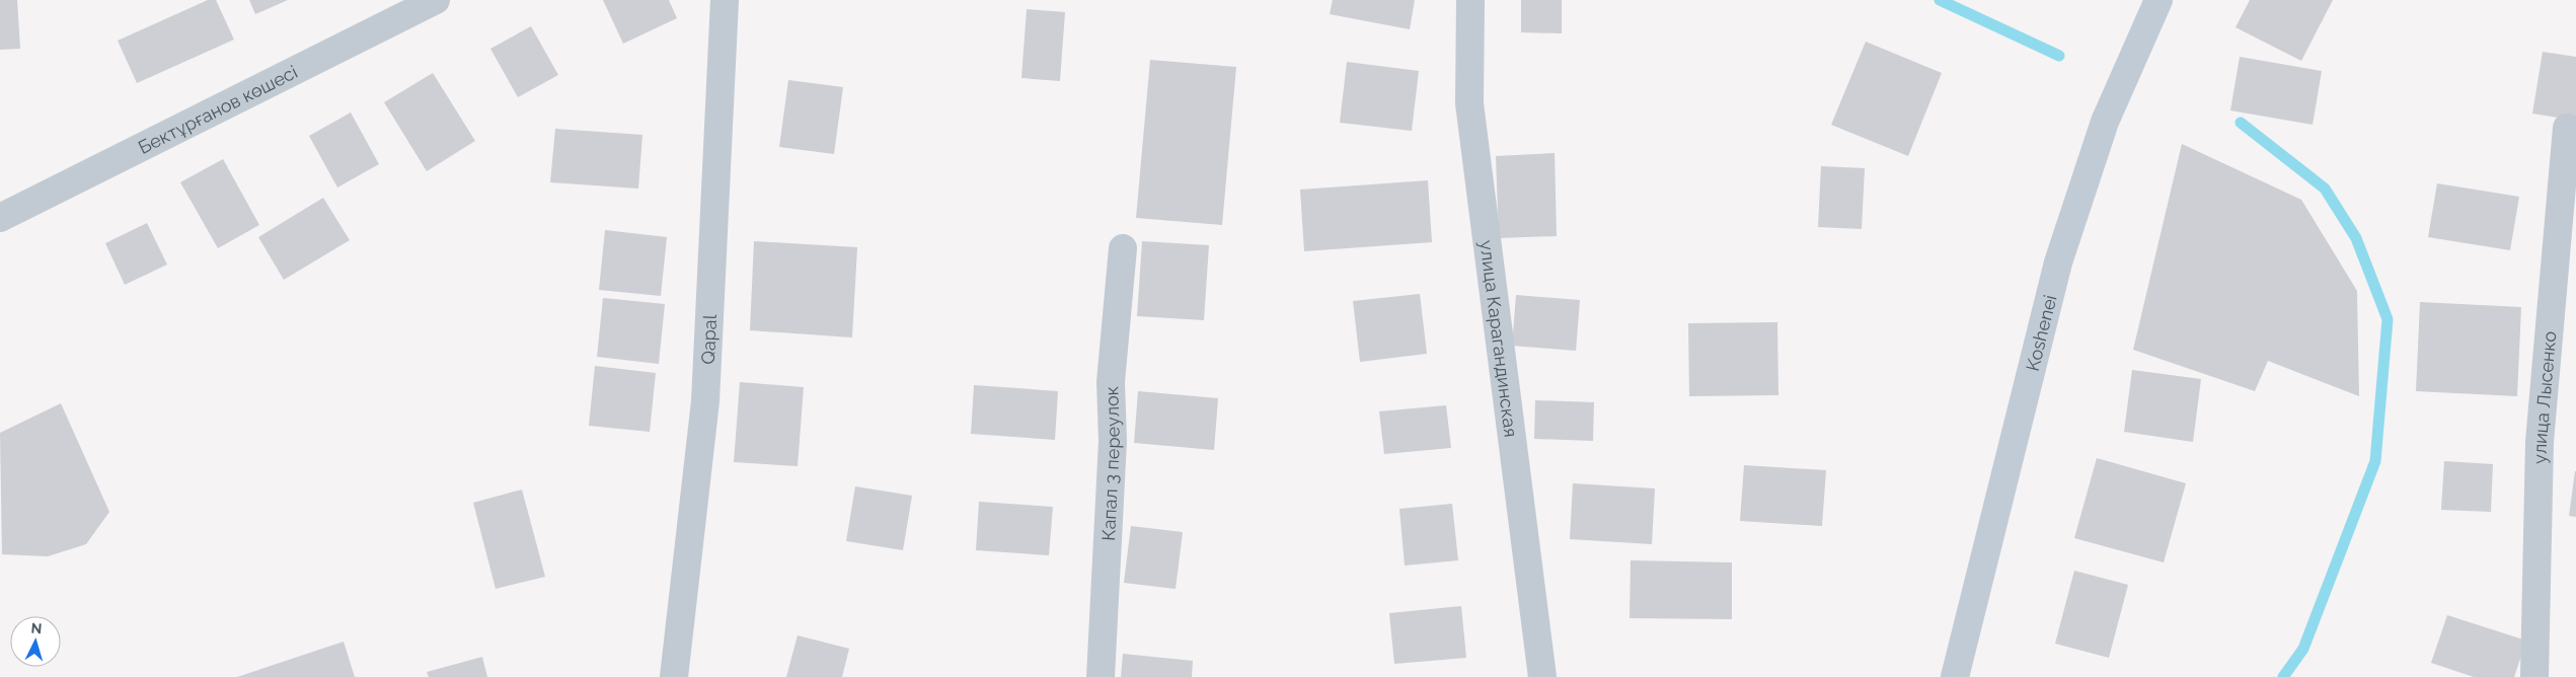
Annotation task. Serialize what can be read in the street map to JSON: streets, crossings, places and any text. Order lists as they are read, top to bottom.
{
  "streets": {
    "main road": ["Koshenei"],
    "street": [
      "Бектұрғанов көшесі",
      "улица Карагандинская",
      "Qapal",
      "улица Лысенко",
      "Капал 3 переулок"
    ]
  },
  "north": "top"
}
